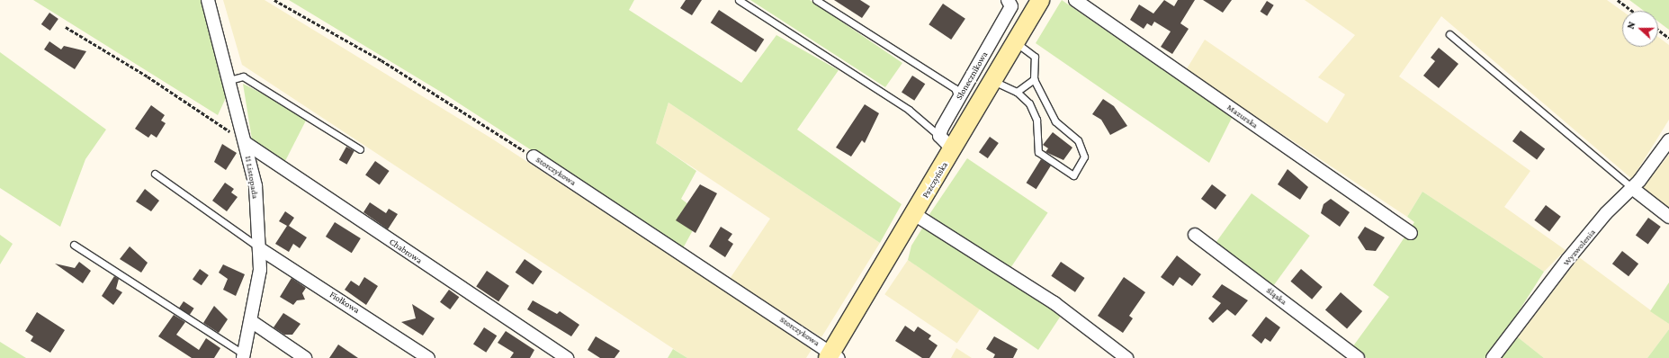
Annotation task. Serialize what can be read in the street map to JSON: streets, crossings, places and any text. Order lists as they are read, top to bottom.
{
  "streets": {
    "main road": ["Pszczyńska"],
    "street": [
      "Słonecznikowa",
      "Mazurska",
      "Storczykowa",
      "11 Listopada",
      "Wyzwolenia",
      "Chabrowa",
      "Śląska",
      "Fiołkowa"
    ]
  },
  "crossings": [
    ["Storczykowa", "Pszczyńska"],
    ["11 Listopada", "Chabrowa"],
    ["11 Listopada", "Fiołkowa"]
  ],
  "north": "left"
}
